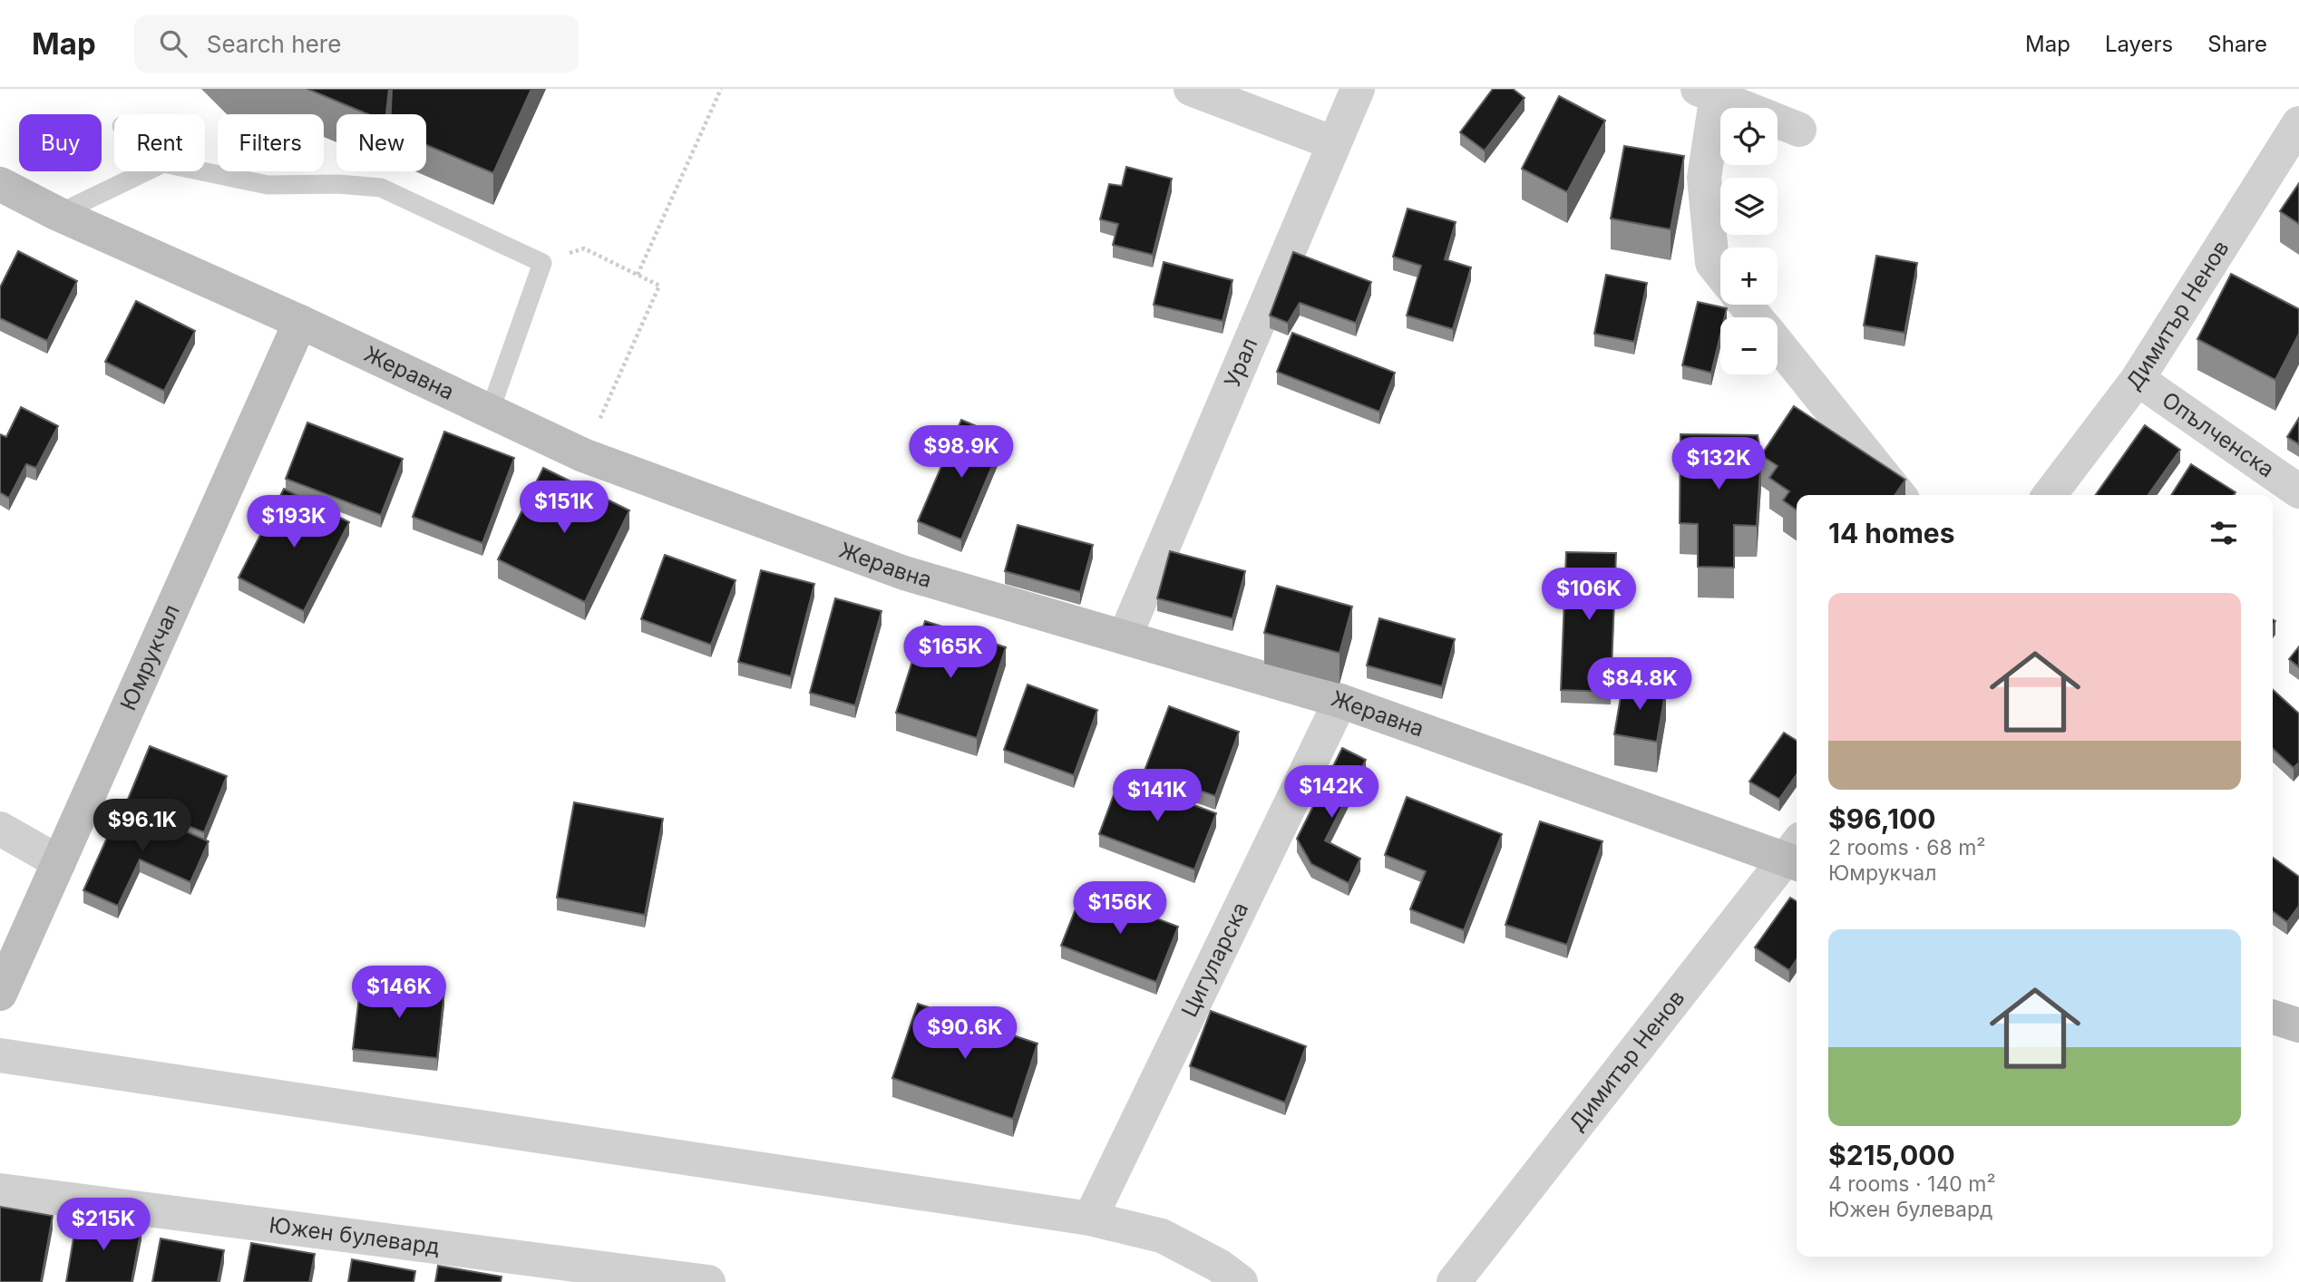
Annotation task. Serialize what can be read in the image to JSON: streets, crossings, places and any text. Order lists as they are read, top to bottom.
{
  "streets": {
    "street": [
      "Димитър Ненов",
      "Урал",
      "Жеравна",
      "Опълченска",
      "Юмрукчал",
      "Цигуларска",
      "Южен булевард"
    ]
  },
  "crossings": [
    ["Димитър Ненов", "Жеравна"],
    ["Димитър Ненов", "Опълченска"],
    ["Урал", "Жеравна"],
    ["Жеравна", "Юмрукчал"],
    ["Жеравна", "Цигуларска"]
  ],
  "page": {
    "header": "Map",
    "search": "Search here",
    "nav": ["Map", "Layers", "Share"],
    "map_buttons": ["+", "−"],
    "chip": [
      "Buy",
      "Rent",
      "Filters",
      "New"
    ],
    "price": [
      "$98.9K",
      "$132K",
      "$151K",
      "$193K",
      "$106K",
      "$165K",
      "$84.8K",
      "$142K",
      "$141K",
      "$96.1K",
      "$156K",
      "$146K",
      "$90.6K",
      "$215K"
    ],
    "heading": "14 homes",
    "list": [
      {
        "name": "$96,100",
        "note": "2 rooms · 68 m² · Юмрукчал"
      },
      {
        "name": "$215,000",
        "note": "4 rooms · 140 m² · Южен булевард"
      }
    ]
  }
}
